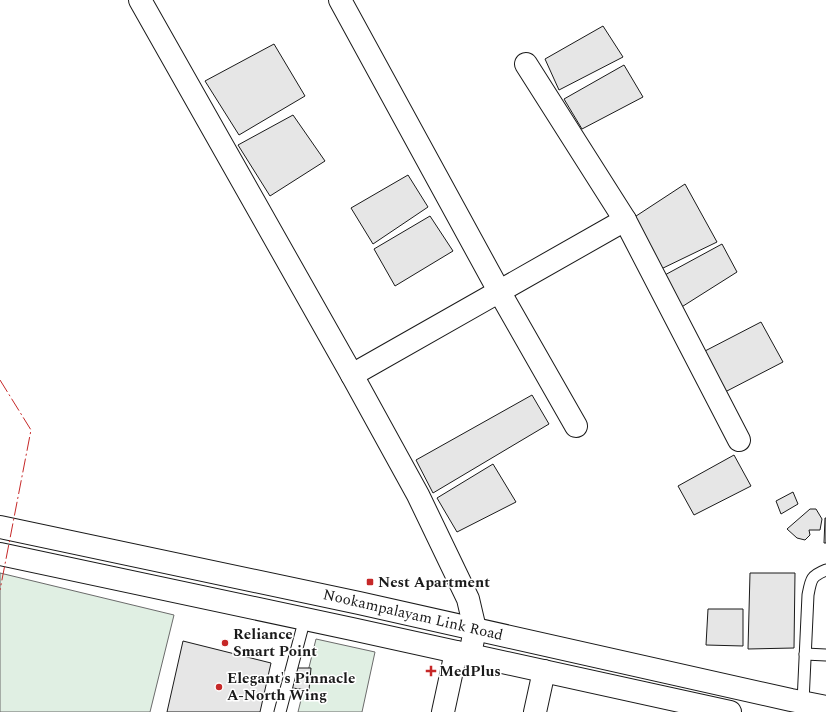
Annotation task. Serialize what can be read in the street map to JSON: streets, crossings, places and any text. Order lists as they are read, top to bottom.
{
  "streets": {
    "street": ["Nookampalayam Link Road"]
  },
  "places": {
    "transit": ["Nest Apartment"],
    "other": ["Reliance Smart Point", "Elegant's Pinnacle A-North Wing"],
    "health": ["MedPlus"]
  }
}
